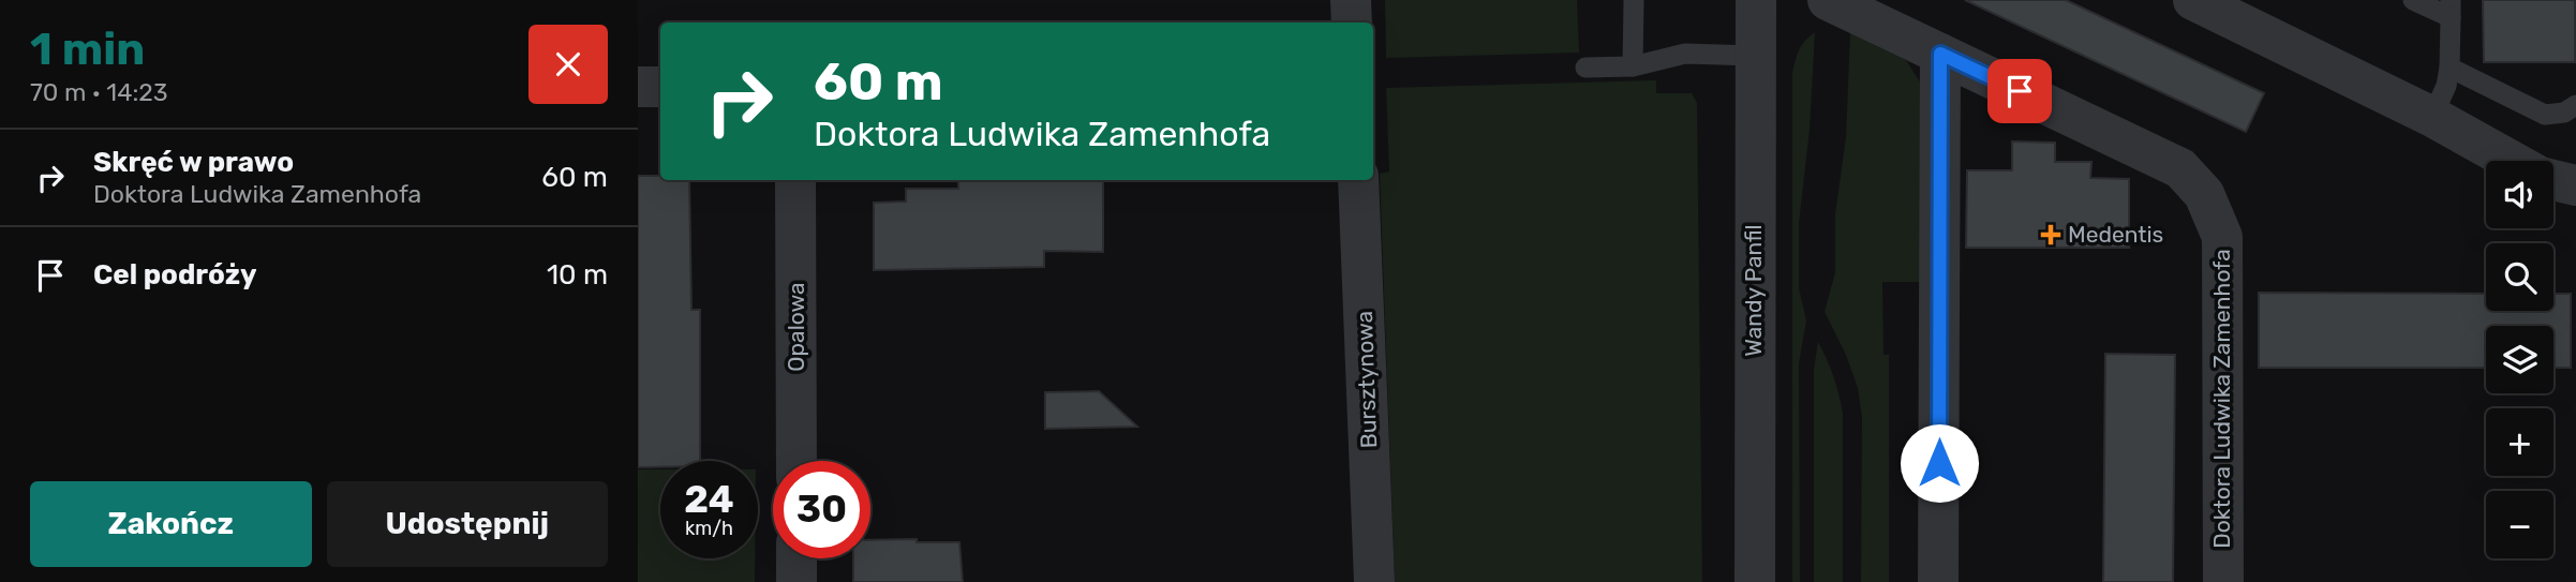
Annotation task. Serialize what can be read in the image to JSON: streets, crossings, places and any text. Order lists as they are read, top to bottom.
{
  "streets": {
    "street": [
      "Wandy Panfil",
      "Opalowa",
      "Bursztynowa",
      "Doktora Ludwika Zamenhofa"
    ]
  },
  "places": {
    "health": ["Medentis"]
  },
  "page": {
    "heading": ["1 min", "70 m · 14:23"],
    "turn": ["60 m", "Doktora Ludwika Zamenhofa"],
    "list": [
      {
        "name": "Skręć w prawo",
        "note": "Doktora Ludwika Zamenhofa",
        "value": "60 m"
      },
      {
        "name": "Cel podróży",
        "value": "10 m"
      }
    ],
    "map_buttons": ["+", "−"],
    "speed": "24 km/h",
    "limit": "30",
    "buttons": ["Zakończ", "Udostępnij"]
  }
}
